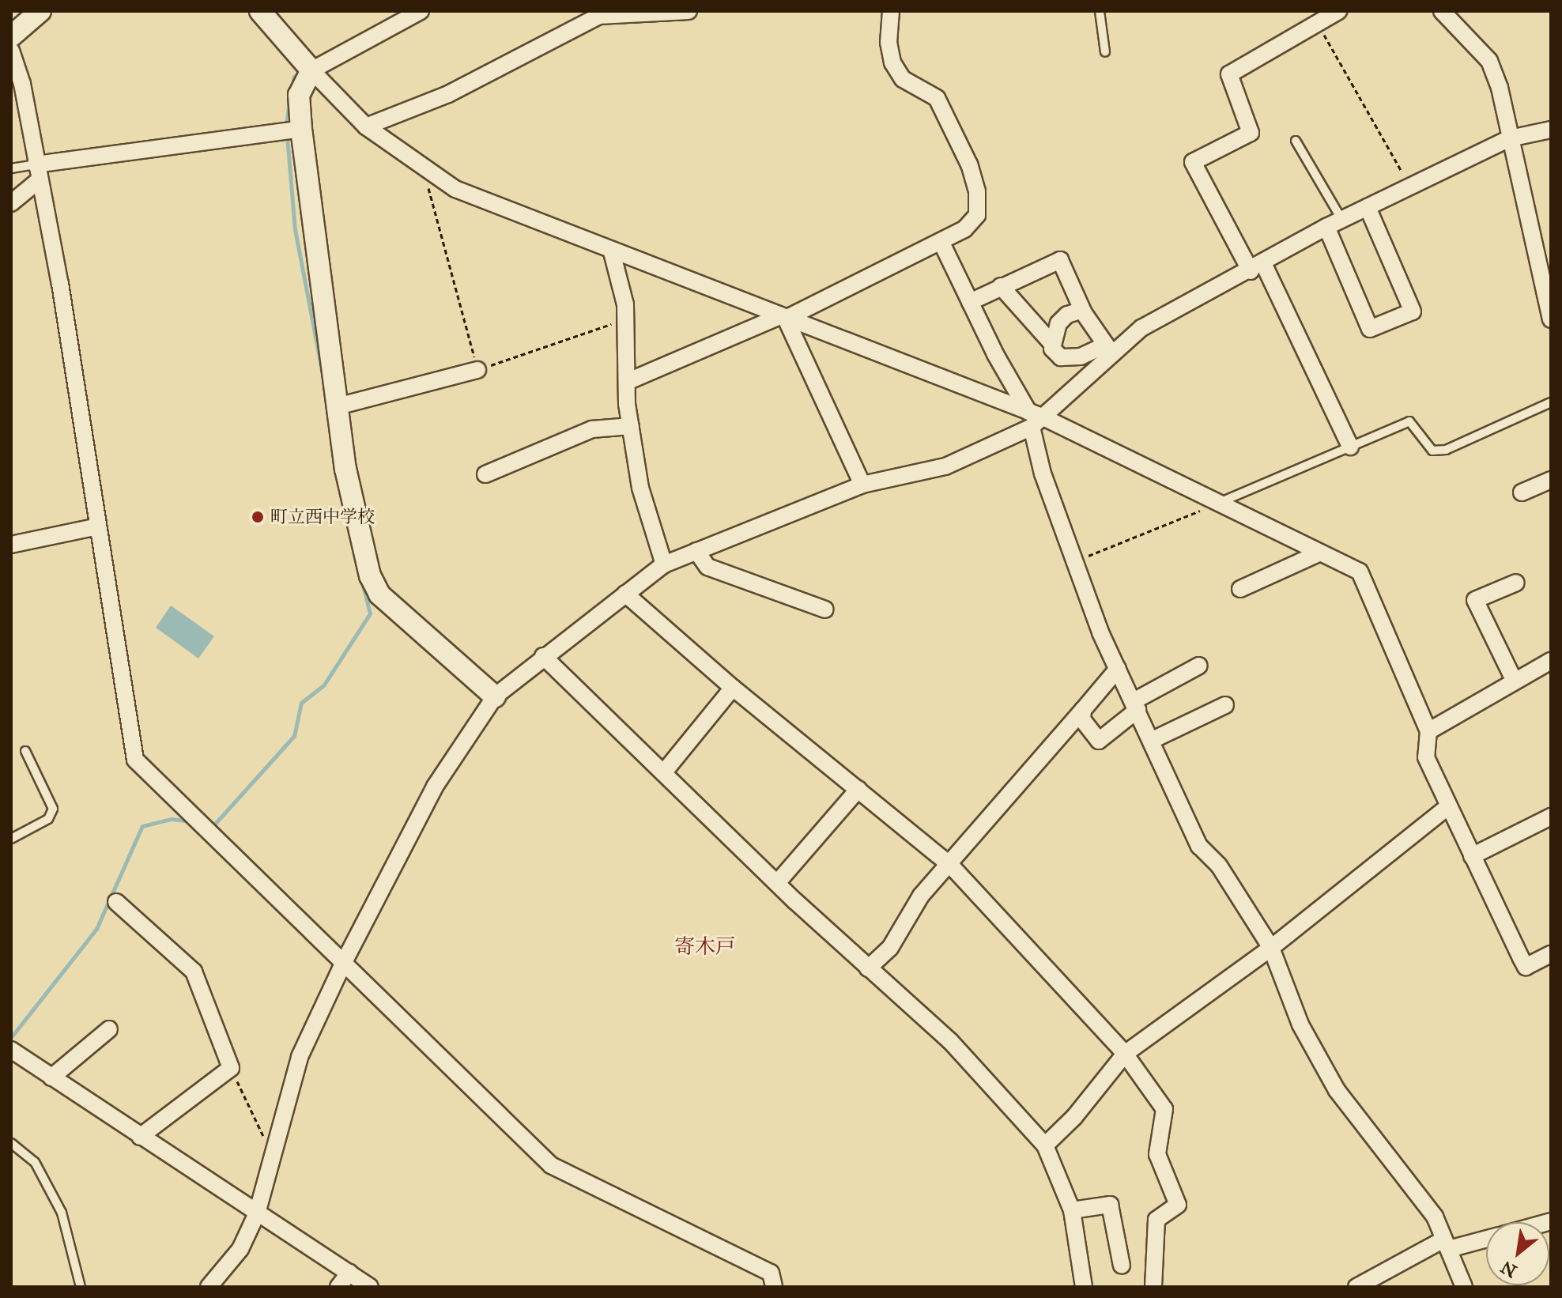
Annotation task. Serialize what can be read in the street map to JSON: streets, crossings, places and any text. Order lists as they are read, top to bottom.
{
  "districts": ["寄木戸"],
  "places": ["町立西中学校"],
  "north": "bottom left"
}
